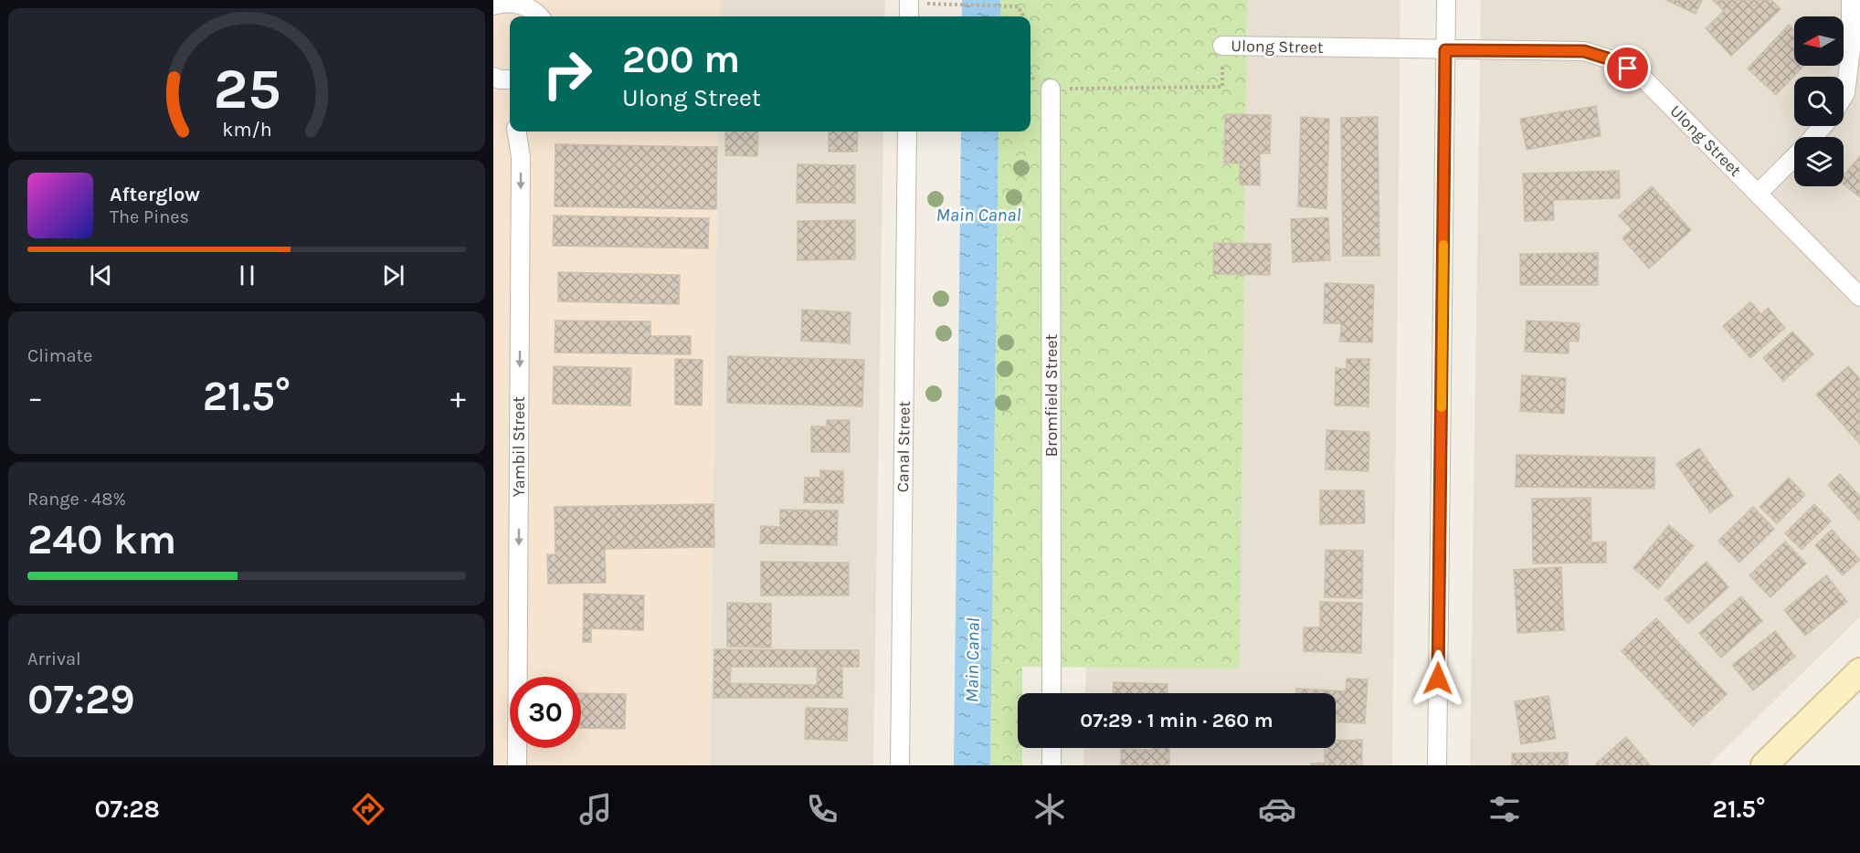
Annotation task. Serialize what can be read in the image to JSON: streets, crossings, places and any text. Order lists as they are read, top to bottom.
{
  "streets": {
    "street": [
      "Ulong Street",
      "Bromfield Street",
      "Yambil Street",
      "Canal Street"
    ]
  },
  "one_way": ["Yambil Street"],
  "water": ["Main Canal"],
  "north": "left",
  "page": {
    "turn": ["200 m", "Ulong Street"],
    "song": ["Afterglow", "The Pines"],
    "tile": [
      "Climate",
      ["Range · 48%", "240 km"],
      ["Arrival", "07:29"]
    ],
    "heat": ["−", "21.5°", "+"],
    "limit": "30",
    "trip": "07:29 · 1 min · 260 m",
    "tabs": ["07:28", "21.5°"],
    "gauge": ["25", "km/h"]
  }
}
